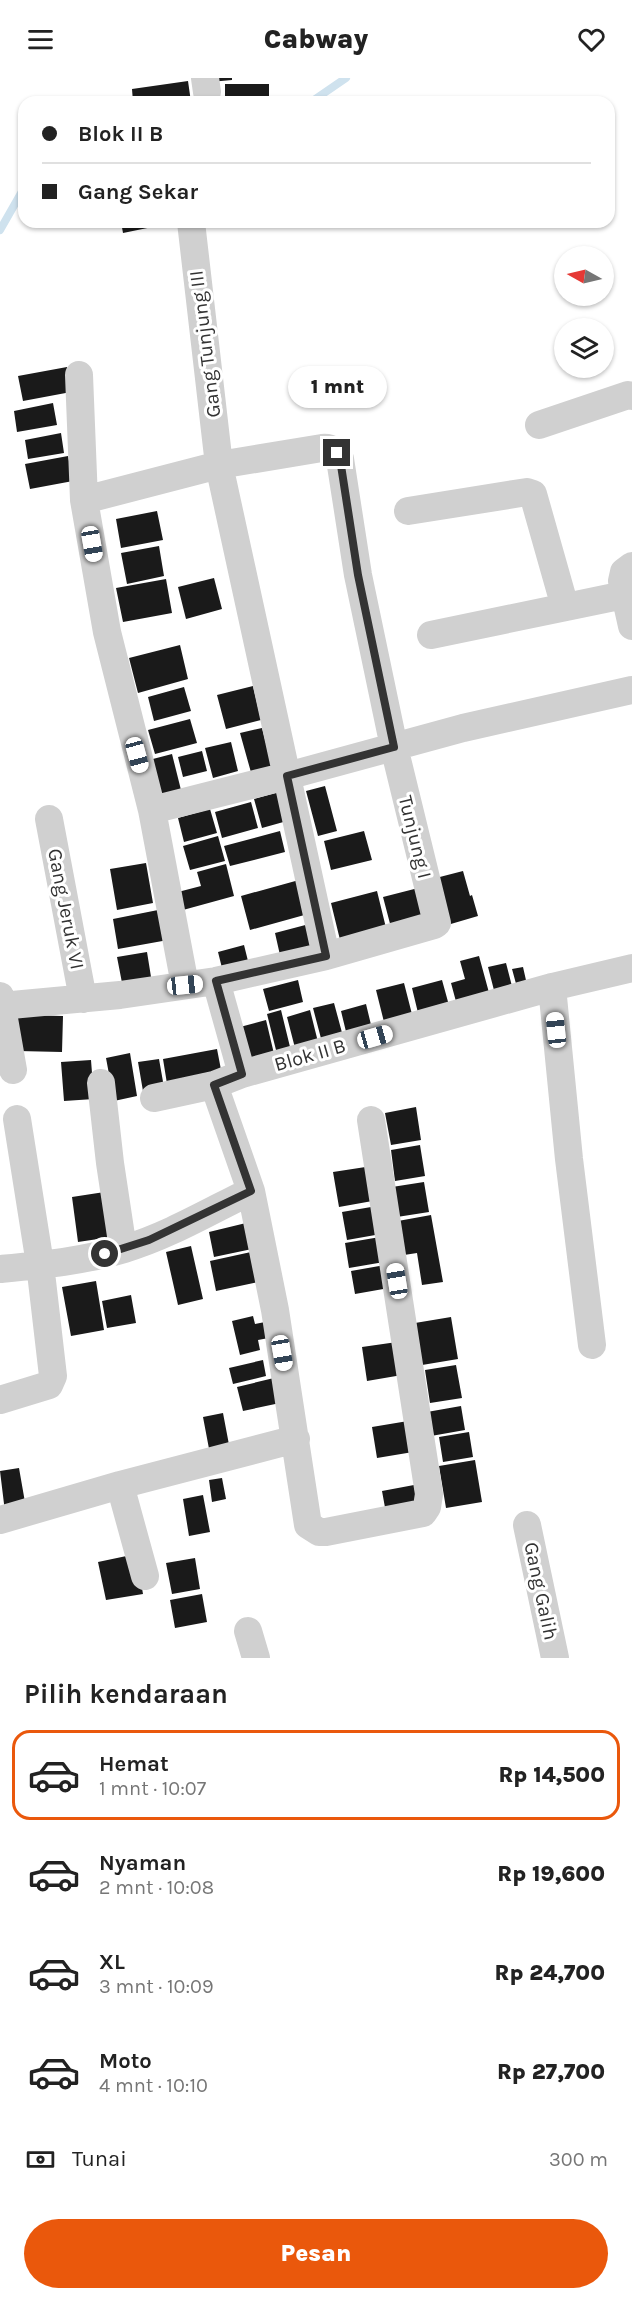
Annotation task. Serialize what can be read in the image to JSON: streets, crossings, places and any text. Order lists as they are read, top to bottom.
{
  "streets": {
    "street": [
      "Gang Tunjung III",
      "Tunjung I",
      "Gang Jeruk VI",
      "Blok II B",
      "Gang Galih"
    ]
  },
  "crossings": [
    ["Gang Tunjung III", "Tunjung I"]
  ],
  "north": "left",
  "page": {
    "header": "Cabway",
    "banner": ["Blok II B", "Gang Sekar"],
    "bubble": "1 mnt",
    "heading": "Pilih kendaraan",
    "list": [
      {
        "name": "Hemat",
        "note": "1 mnt · 10:07",
        "value": "Rp 14,500"
      },
      {
        "name": "Nyaman",
        "note": "2 mnt · 10:08",
        "value": "Rp 19,600"
      },
      {
        "name": "XL",
        "note": "3 mnt · 10:09",
        "value": "Rp 24,700"
      },
      {
        "name": "Moto",
        "note": "4 mnt · 10:10",
        "value": "Rp 27,700"
      }
    ],
    "pay": ["Tunai", "300 m"],
    "buttons": "Pesan"
  }
}
